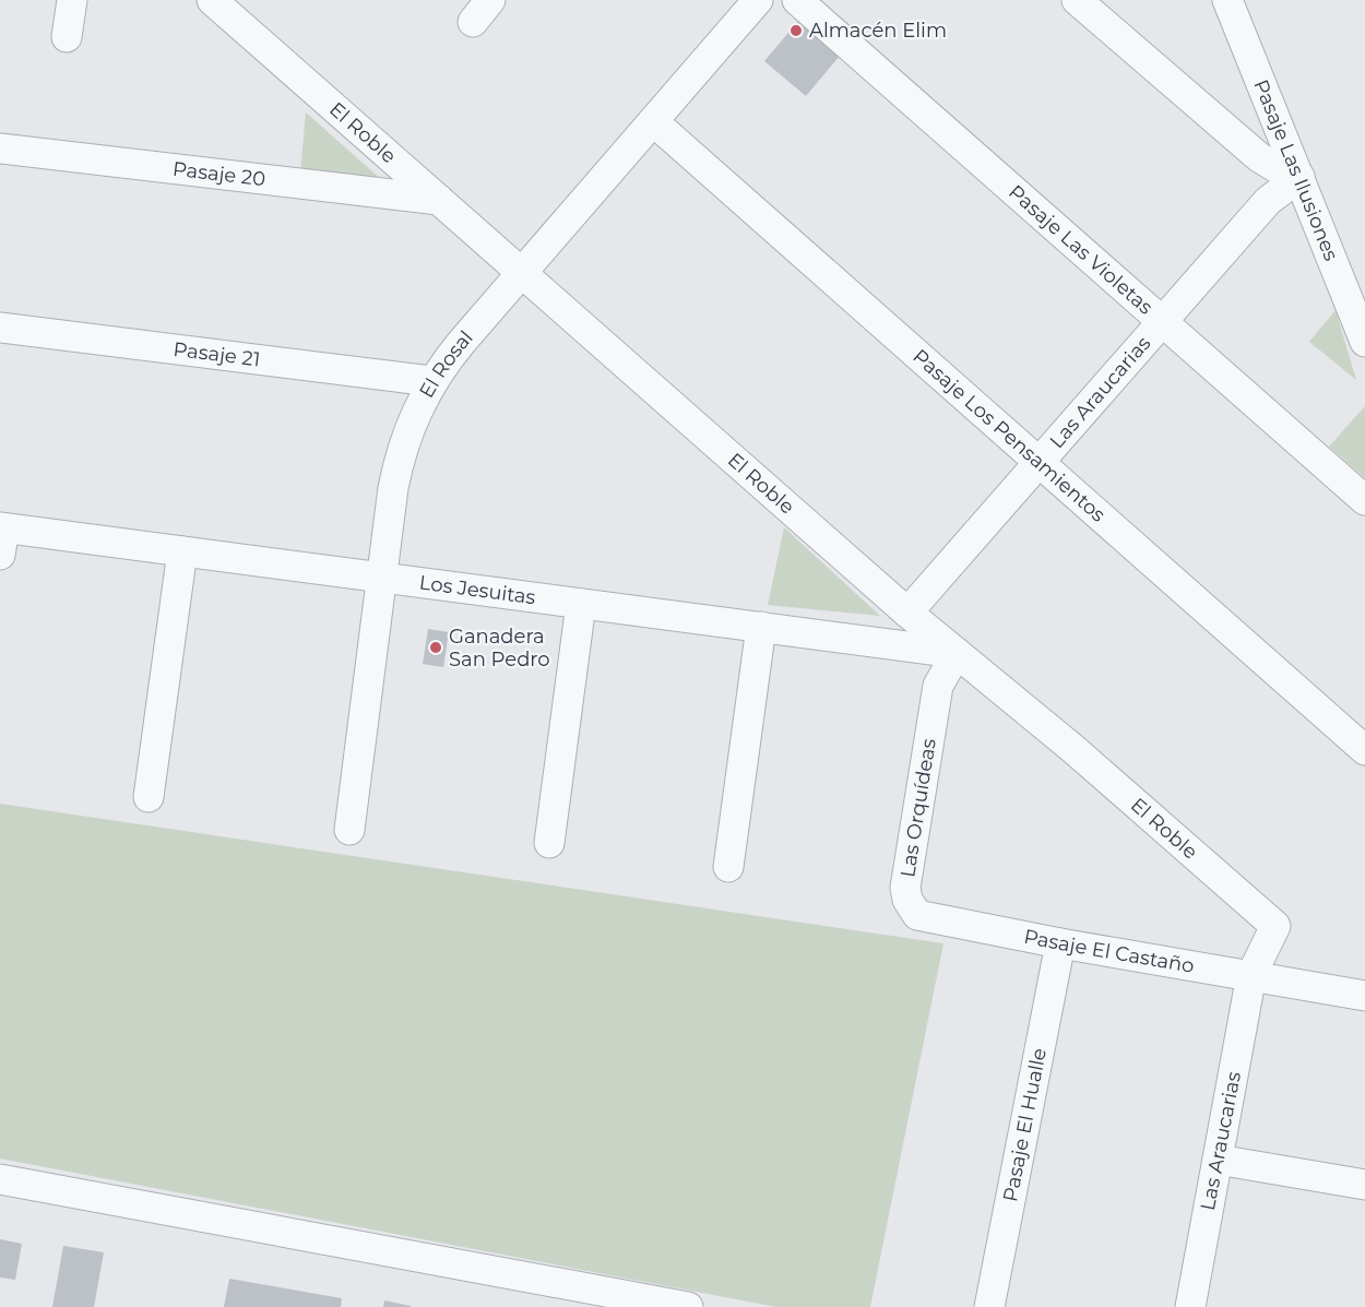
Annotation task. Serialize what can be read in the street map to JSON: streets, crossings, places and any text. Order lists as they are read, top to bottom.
{
  "streets": {
    "street": [
      "El Roble",
      "Pasaje Las Ilusiones",
      "Pasaje 20",
      "Pasaje Las Violetas",
      "Pasaje 21",
      "El Rosal",
      "Las Araucarias",
      "Pasaje Los Pensamientos",
      "Los Jesuitas",
      "Las Orquídeas",
      "Pasaje El Castaño",
      "Pasaje El Hualle"
    ]
  },
  "crossings": [
    ["El Roble", "Pasaje 20"],
    ["El Roble", "El Rosal"],
    ["El Roble", "Las Araucarias"],
    ["El Roble", "Los Jesuitas"],
    ["El Roble", "Las Orquídeas"],
    ["El Roble", "Pasaje El Castaño"],
    ["Pasaje Las Ilusiones", "Las Araucarias"],
    ["Pasaje Las Violetas", "Las Araucarias"],
    ["Pasaje 21", "El Rosal"],
    ["El Rosal", "Pasaje Los Pensamientos"],
    ["El Rosal", "Los Jesuitas"],
    ["Las Araucarias", "Pasaje Los Pensamientos"],
    ["Las Araucarias", "Pasaje El Castaño"],
    ["Los Jesuitas", "Las Orquídeas"],
    ["Las Orquídeas", "Pasaje El Castaño"],
    ["Pasaje El Castaño", "Pasaje El Hualle"]
  ],
  "places": ["Almacén Elim", "Ganadera San Pedro"]
}
